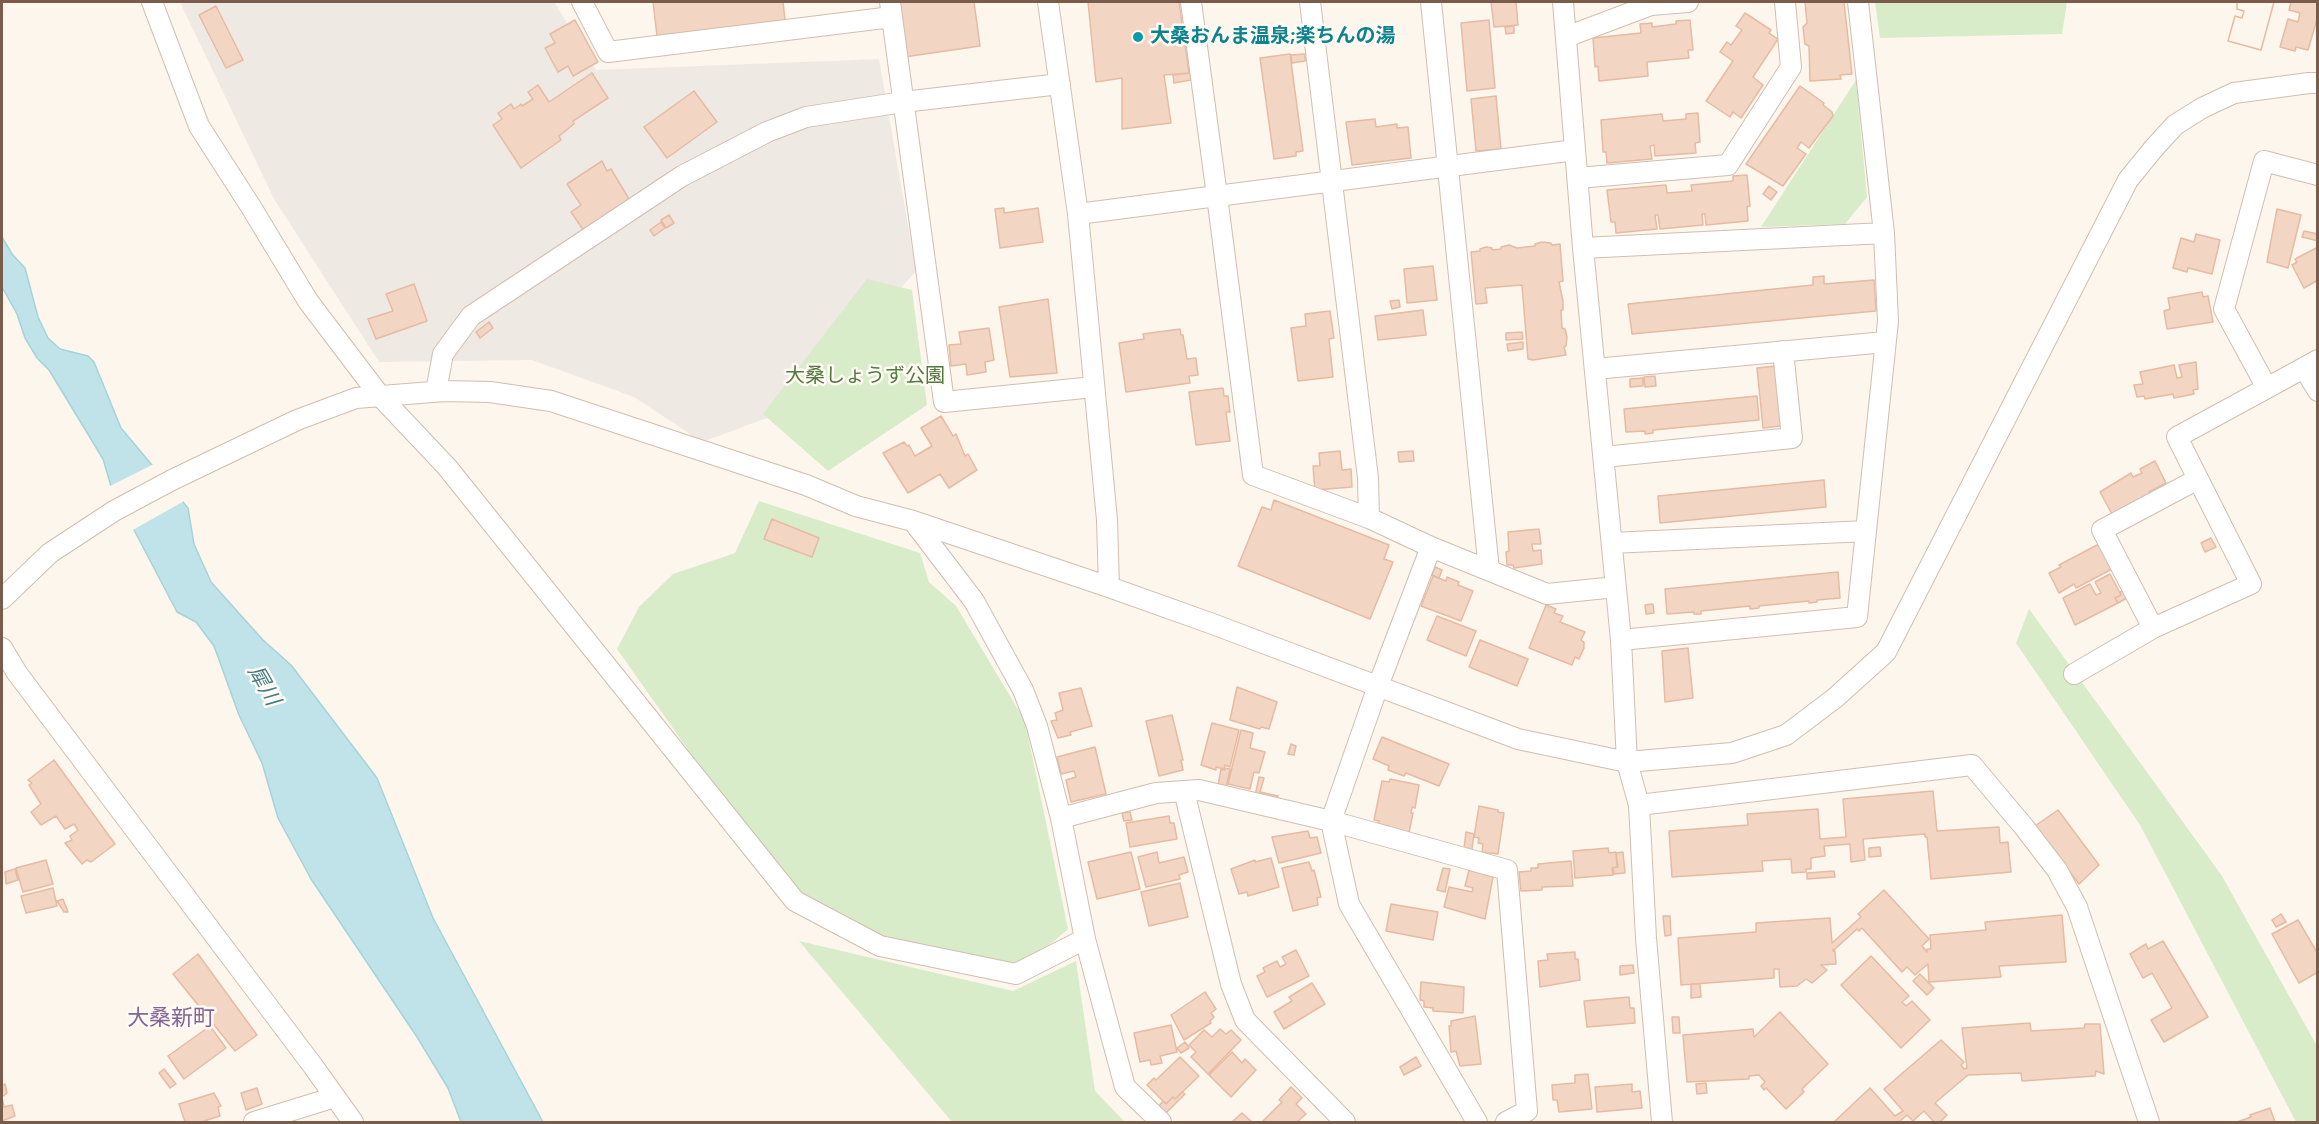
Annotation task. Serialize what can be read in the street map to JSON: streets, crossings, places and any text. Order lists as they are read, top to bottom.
{
  "districts": ["大桑新町"],
  "water": ["犀川"],
  "parks": ["大桑しょうず公園"],
  "places": ["大桑おんま温泉;楽ちんの湯"]
}
